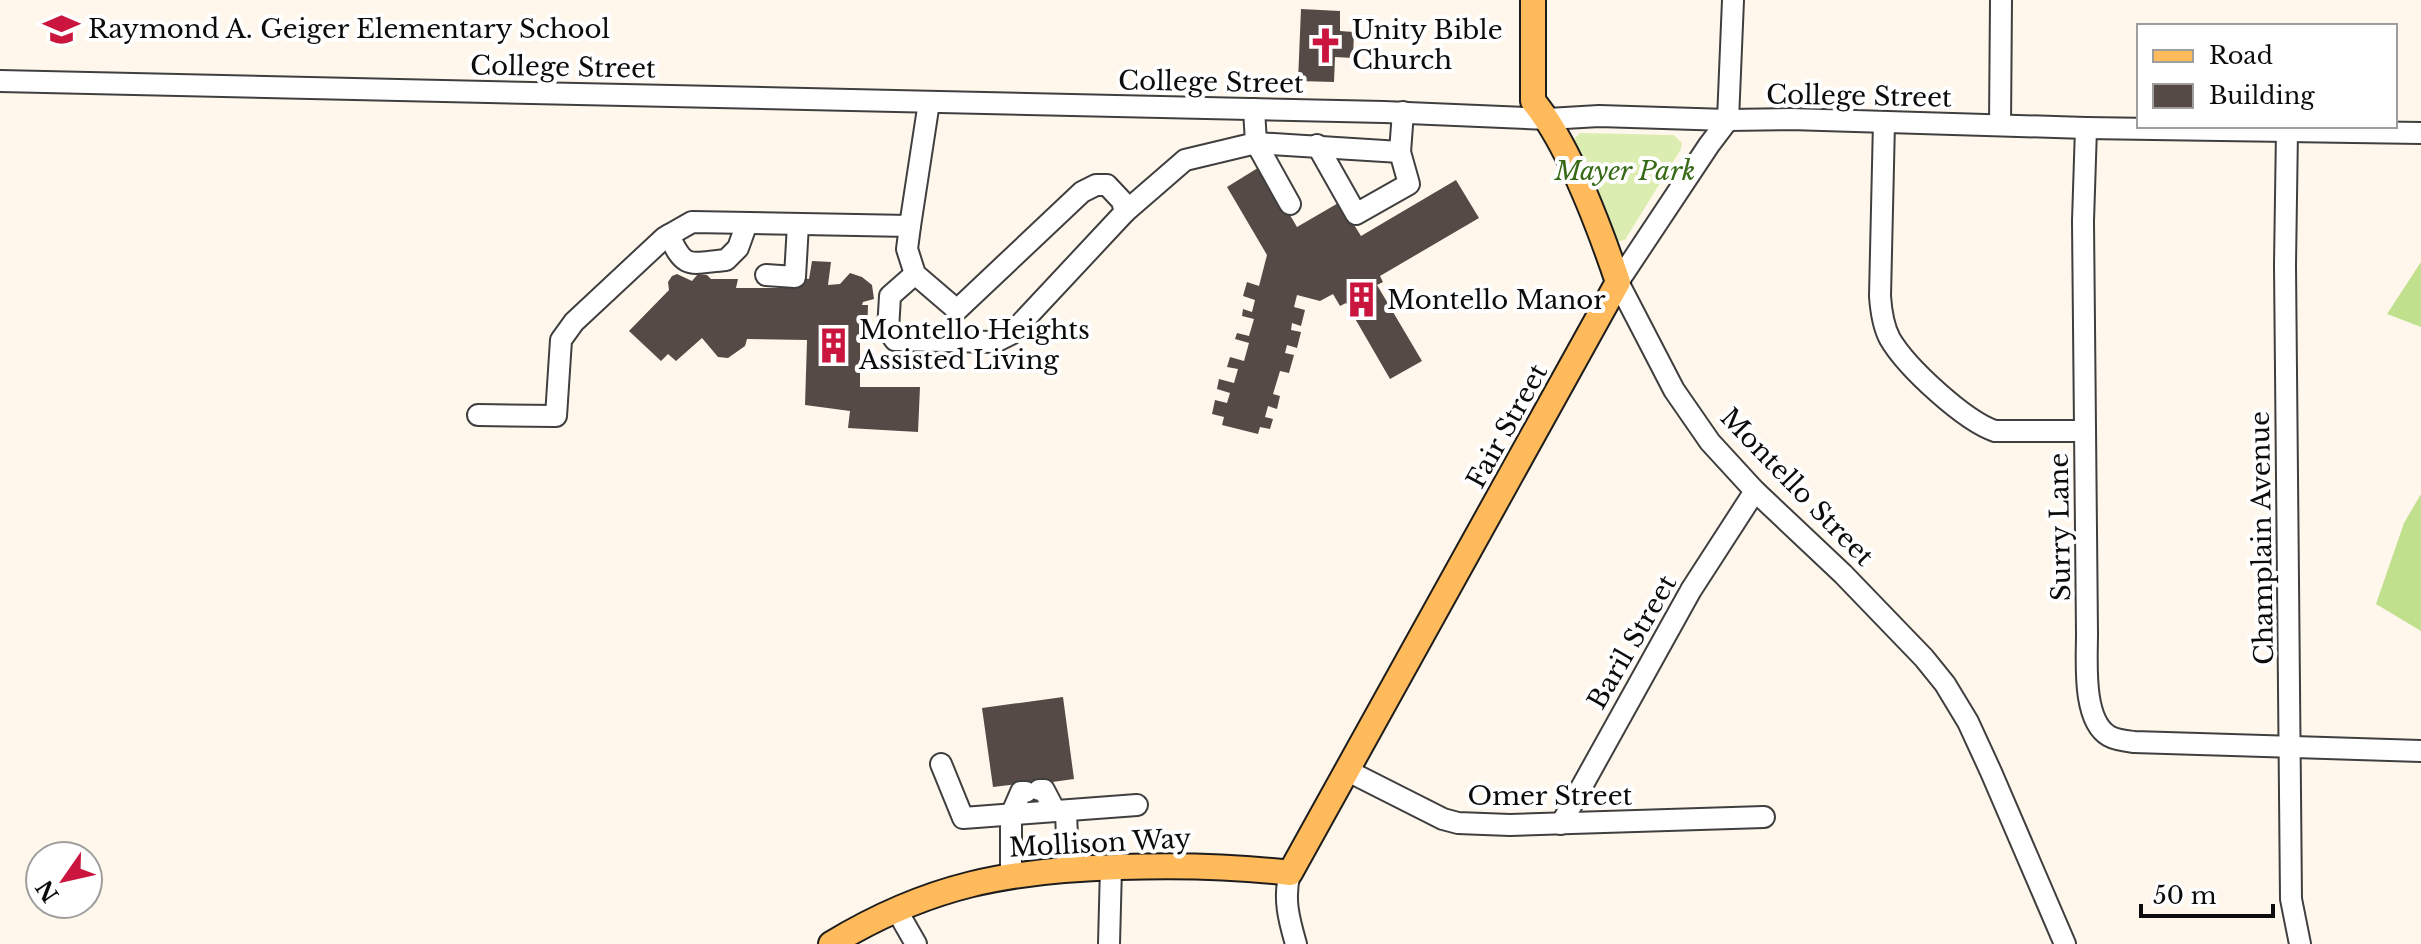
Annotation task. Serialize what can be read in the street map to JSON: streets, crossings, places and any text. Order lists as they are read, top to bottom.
{
  "streets": {
    "main road": ["Fair Street", "Montello Street", "Mollison Way"],
    "street": [
      "College Street",
      "Surry Lane",
      "Champlain Avenue",
      "Baril Street",
      "Omer Street"
    ]
  },
  "crossings": [
    ["College Street", "Fair Street"],
    ["College Street", "Montello Street"],
    ["College Street", "Surry Lane"],
    ["College Street", "Champlain Avenue"],
    ["Fair Street", "Montello Street"],
    ["Fair Street", "Omer Street"],
    ["Fair Street", "Mollison Way"],
    ["Montello Street", "Baril Street"],
    ["Surry Lane", "Champlain Avenue"],
    ["Baril Street", "Omer Street"]
  ],
  "parks": ["Mayer Park"],
  "places": {
    "school or university": ["Raymond A. Geiger Elementary School"],
    "church": ["Unity Bible Church"],
    "building": ["Montello Manor", "Montello Heights Assisted Living"]
  },
  "legend": ["Road", "Building"],
  "scale_bar": "50 m",
  "north": "bottom left"
}
